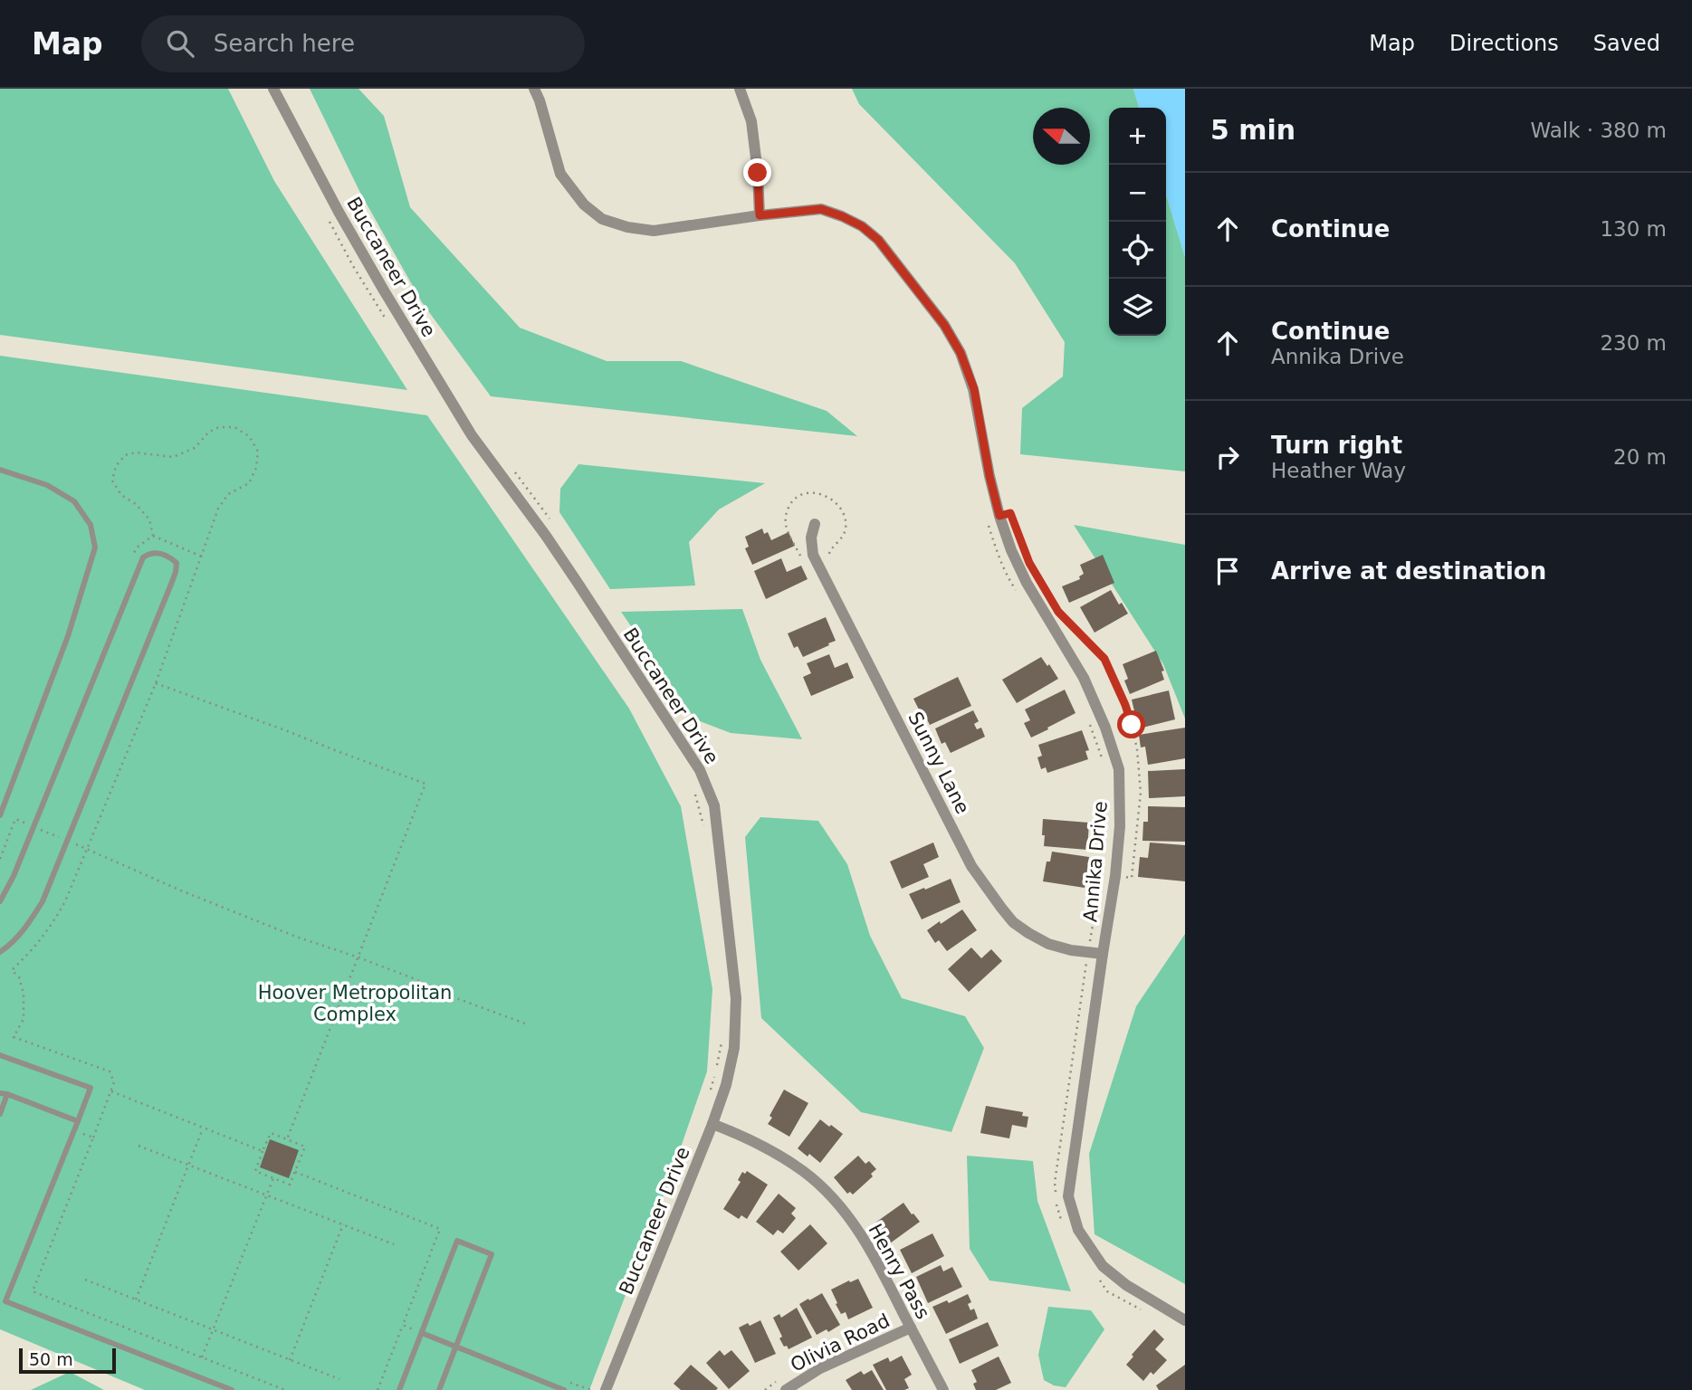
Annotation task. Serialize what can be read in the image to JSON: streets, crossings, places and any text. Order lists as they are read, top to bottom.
{
  "streets": {
    "street": [
      "Buccaneer Drive",
      "Sunny Lane",
      "Annika Drive",
      "Henry Pass",
      "Olivia Road"
    ]
  },
  "crossings": [
    ["Buccaneer Drive", "Henry Pass"],
    ["Sunny Lane", "Annika Drive"],
    ["Henry Pass", "Olivia Road"]
  ],
  "parks": ["Hoover Metropolitan Complex"],
  "scale_bar": "50 m",
  "north": "left",
  "page": {
    "header": "Map",
    "search": "Search here",
    "nav": ["Map", "Directions", "Saved"],
    "heading": ["5 min", "Walk · 380 m"],
    "map_buttons": ["+", "−"],
    "list": [
      ["Continue", "130 m"],
      ["Continue", "Annika Drive", "230 m"],
      ["Turn right", "Heather Way", "20 m"],
      "Arrive at destination"
    ],
    "scale": "50 m"
  }
}
